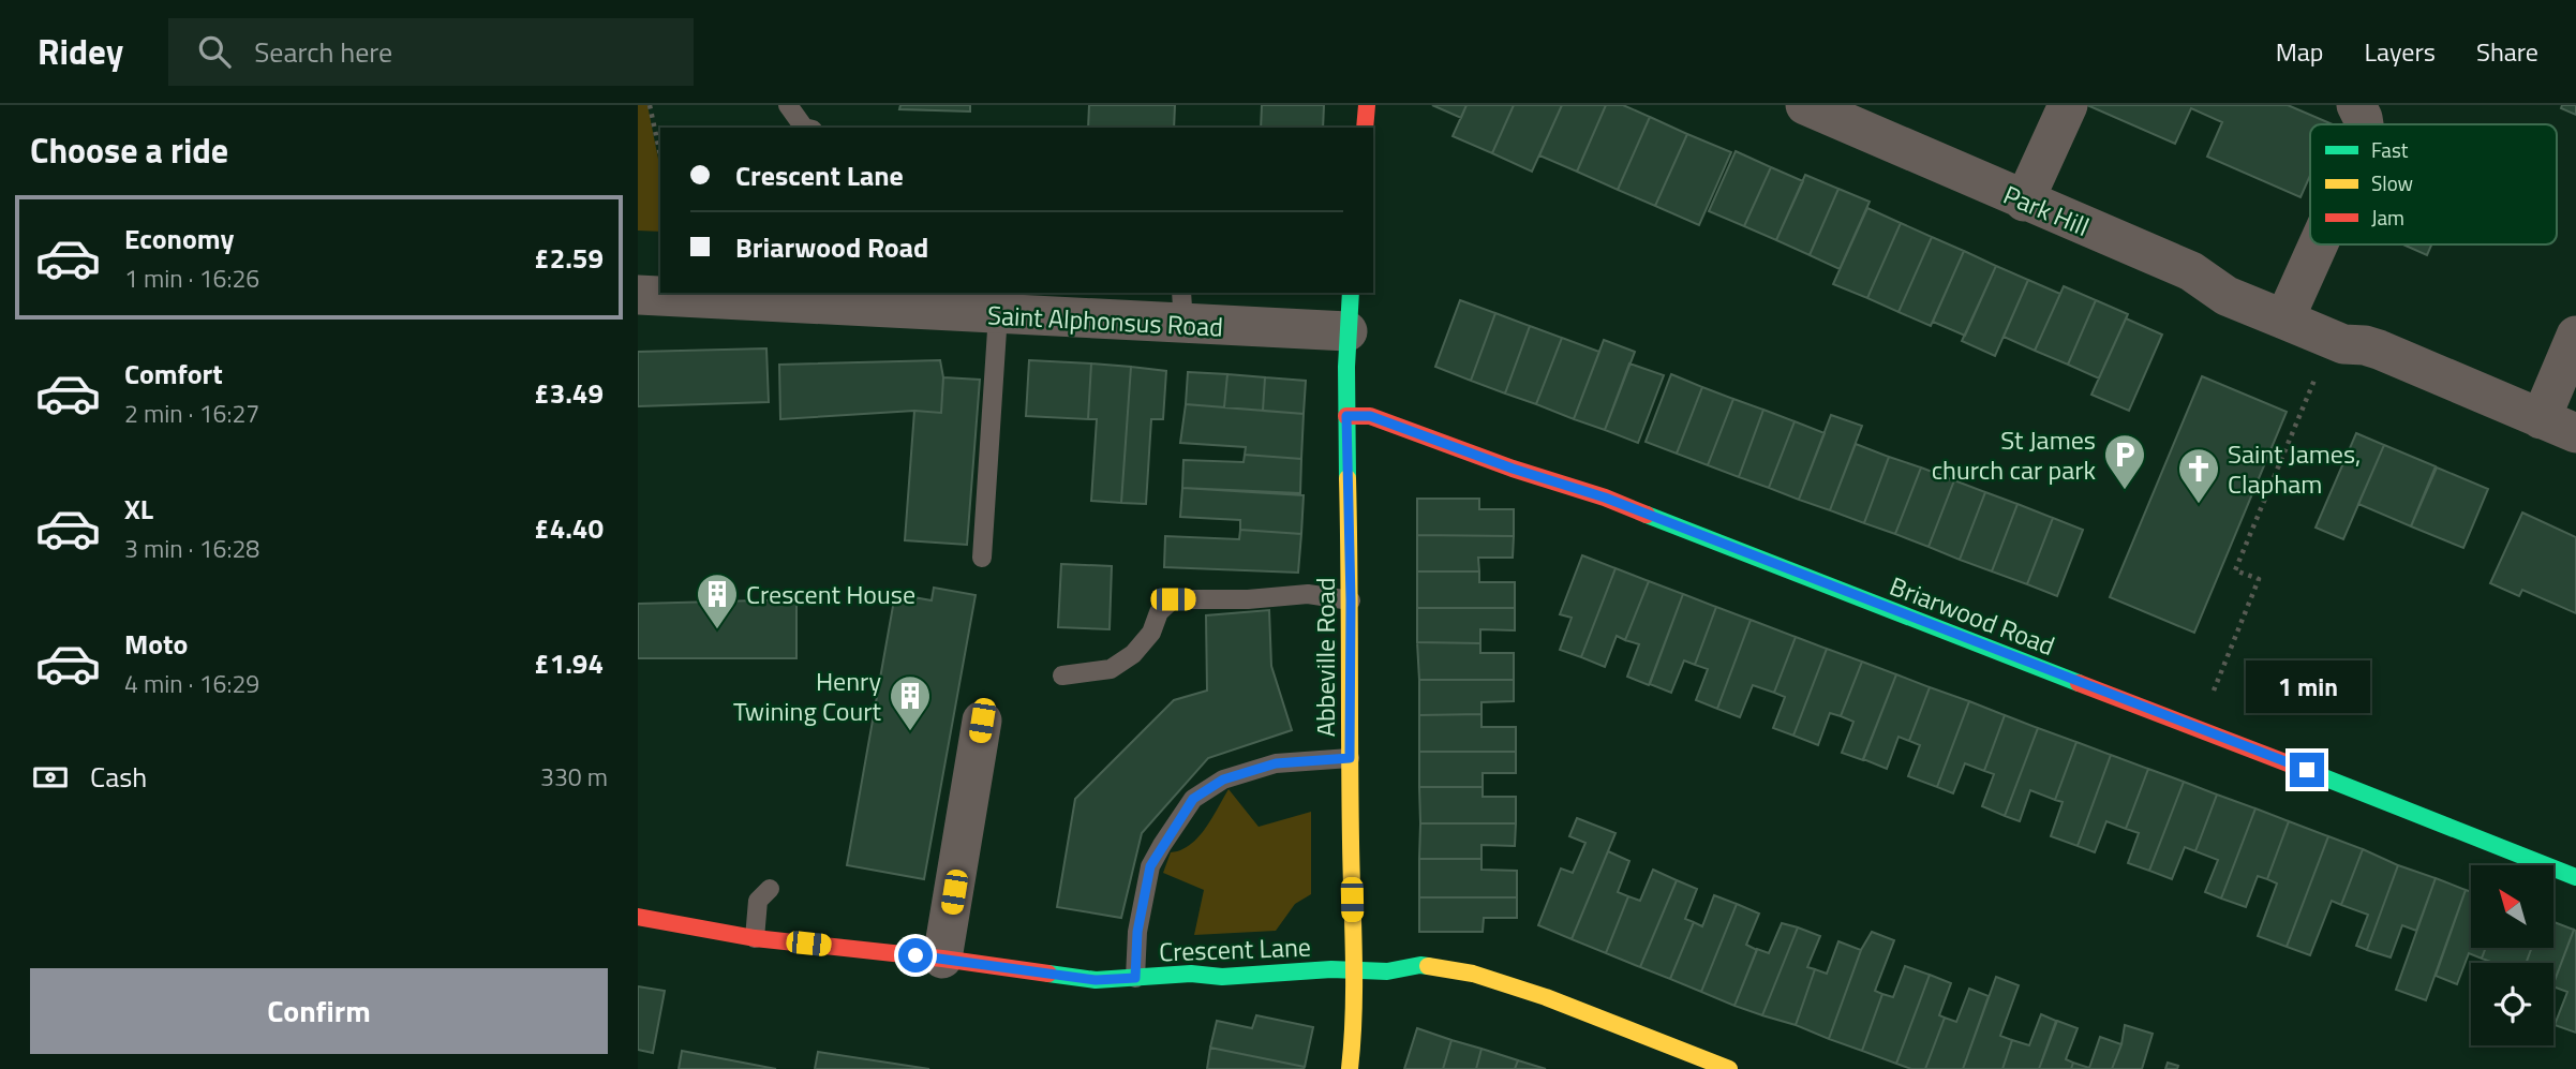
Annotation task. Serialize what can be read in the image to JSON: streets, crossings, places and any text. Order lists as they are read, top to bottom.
{
  "streets": {
    "street": [
      "Park Hill",
      "Saint Alphonsus Road",
      "Briarwood Road",
      "Abbeville Road",
      "Crescent Lane"
    ]
  },
  "crossings": [
    ["Saint Alphonsus Road", "Abbeville Road"],
    ["Briarwood Road", "Abbeville Road"],
    ["Abbeville Road", "Crescent Lane"]
  ],
  "places": {
    "parking": ["St James church car park"],
    "church": ["Saint James, Clapham"],
    "building": ["Crescent House", "Henry Twining Court"]
  },
  "legend": ["Fast", "Slow", "Jam"],
  "north": "top left",
  "page": {
    "header": "Ridey",
    "search": "Search here",
    "nav": ["Map", "Layers", "Share"],
    "heading": "Choose a ride",
    "banner": ["Crescent Lane", "Briarwood Road"],
    "list": [
      {
        "name": "Economy",
        "note": "1 min · 16:26",
        "value": "£2.59"
      },
      {
        "name": "Comfort",
        "note": "2 min · 16:27",
        "value": "£3.49"
      },
      {
        "name": "XL",
        "note": "3 min · 16:28",
        "value": "£4.40"
      },
      {
        "name": "Moto",
        "note": "4 min · 16:29",
        "value": "£1.94"
      }
    ],
    "bubble": "1 min",
    "pay": ["Cash", "330 m"],
    "buttons": "Confirm"
  }
}
